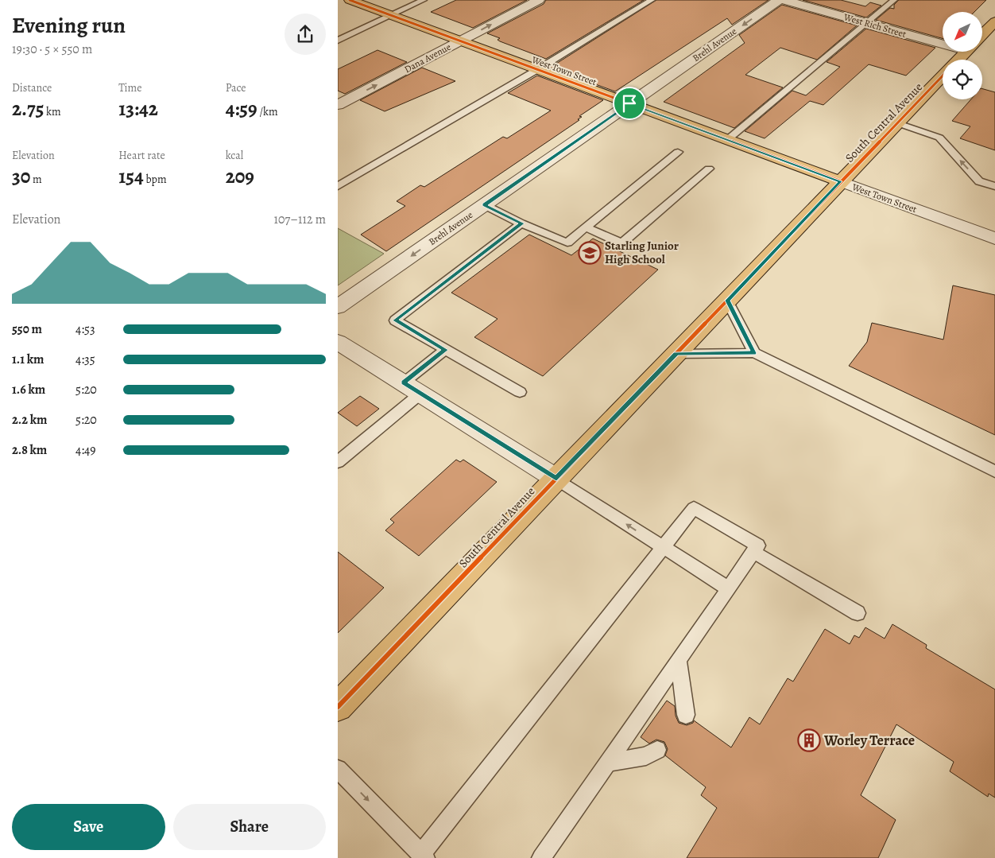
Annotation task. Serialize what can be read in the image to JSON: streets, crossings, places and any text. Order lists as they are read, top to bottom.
{
  "streets": {
    "main road": ["West Town Street", "South Central Avenue"],
    "street": ["West Rich Street", "Brehl Avenue", "Dana Avenue"]
  },
  "crossings": [
    ["Brehl Avenue", "West Town Street"],
    ["Dana Avenue", "West Town Street"],
    ["West Town Street", "South Central Avenue"]
  ],
  "one_way": ["Brehl Avenue", "Dana Avenue"],
  "places": {
    "school or university": ["Starling Junior High School"],
    "building": ["Worley Terrace"]
  },
  "north": "bottom left",
  "page": {
    "heading": ["Evening run", "19:30 · 5 × 550 m"],
    "stats": [
      ["Distance", "2.75 km"],
      ["Time", "13:42"],
      ["Pace", "4:59 /km"],
      ["Elevation", "30 m"],
      ["Heart rate", "154 bpm"],
      ["kcal", "209"]
    ],
    "chart": ["Elevation", "107–112 m"],
    "list": [
      {
        "name": "550 m",
        "note": "4:53"
      },
      {
        "name": "1.1 km",
        "note": "4:35"
      },
      {
        "name": "1.6 km",
        "note": "5:20"
      },
      {
        "name": "2.2 km",
        "note": "5:20"
      },
      {
        "name": "2.8 km",
        "note": "4:49"
      }
    ],
    "buttons": ["Save", "Share"]
  }
}
